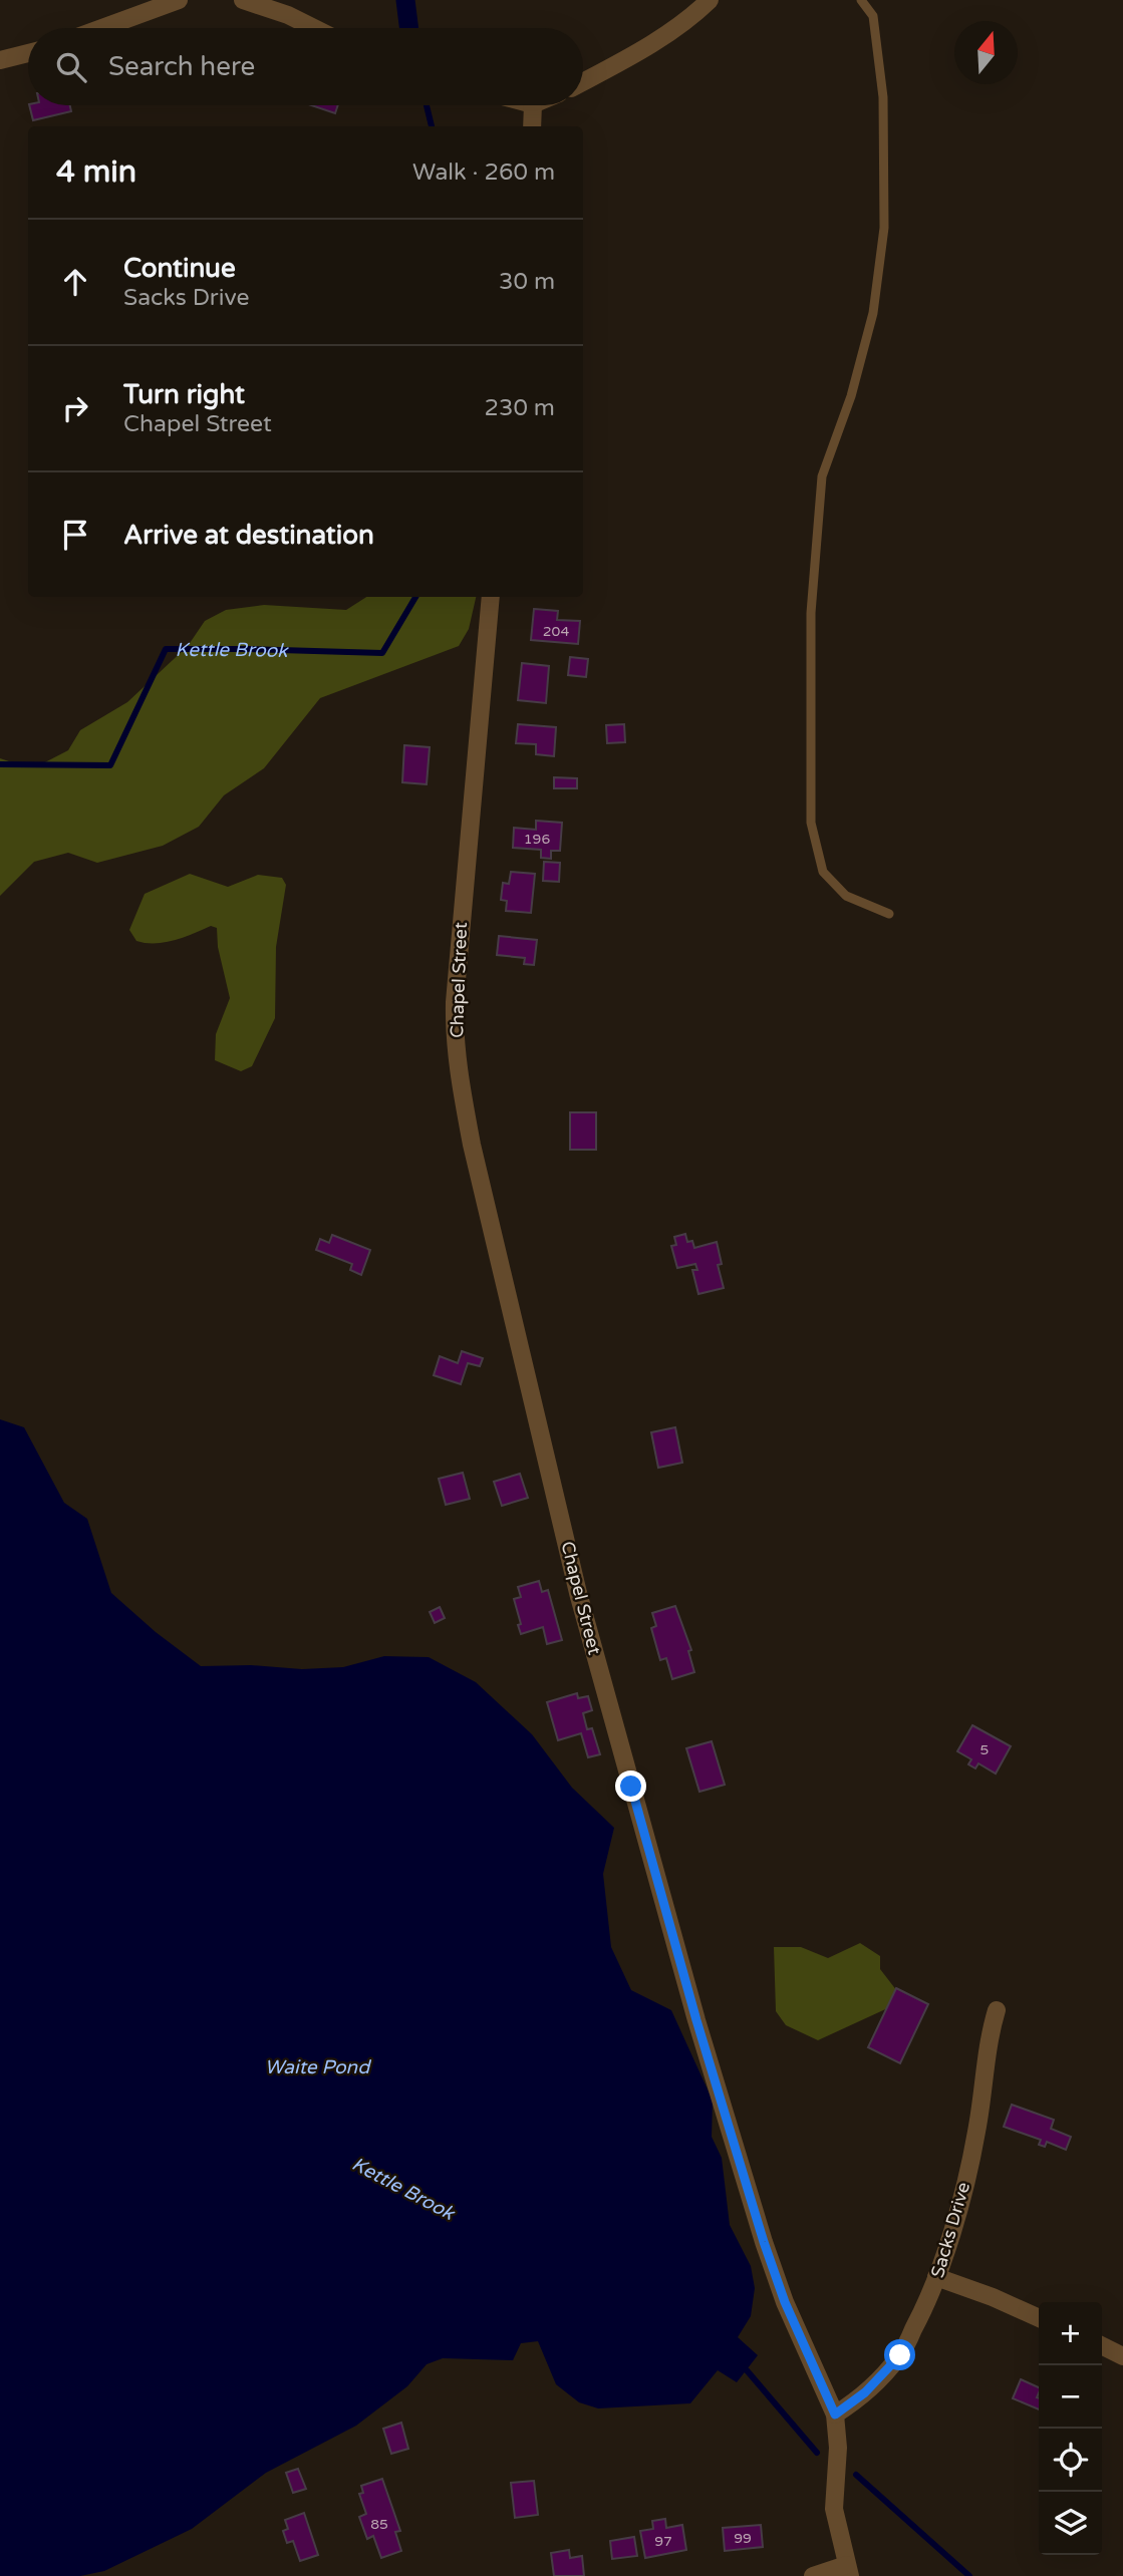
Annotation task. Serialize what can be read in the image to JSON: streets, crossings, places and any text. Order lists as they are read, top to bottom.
{
  "streets": {
    "street": ["Chapel Street", "Sacks Drive"]
  },
  "crossings": [
    ["Chapel Street", "Sacks Drive"]
  ],
  "water": ["Kettle Brook", "Waite Pond"],
  "house_numbers": [
    "204",
    "196",
    "5",
    "85",
    "99",
    "97"
  ],
  "north": "top",
  "page": {
    "search": "Search here",
    "heading": ["4 min", "Walk · 260 m"],
    "list": [
      ["Continue", "Sacks Drive", "30 m"],
      ["Turn right", "Chapel Street", "230 m"],
      "Arrive at destination"
    ],
    "map_buttons": ["+", "−"]
  }
}
